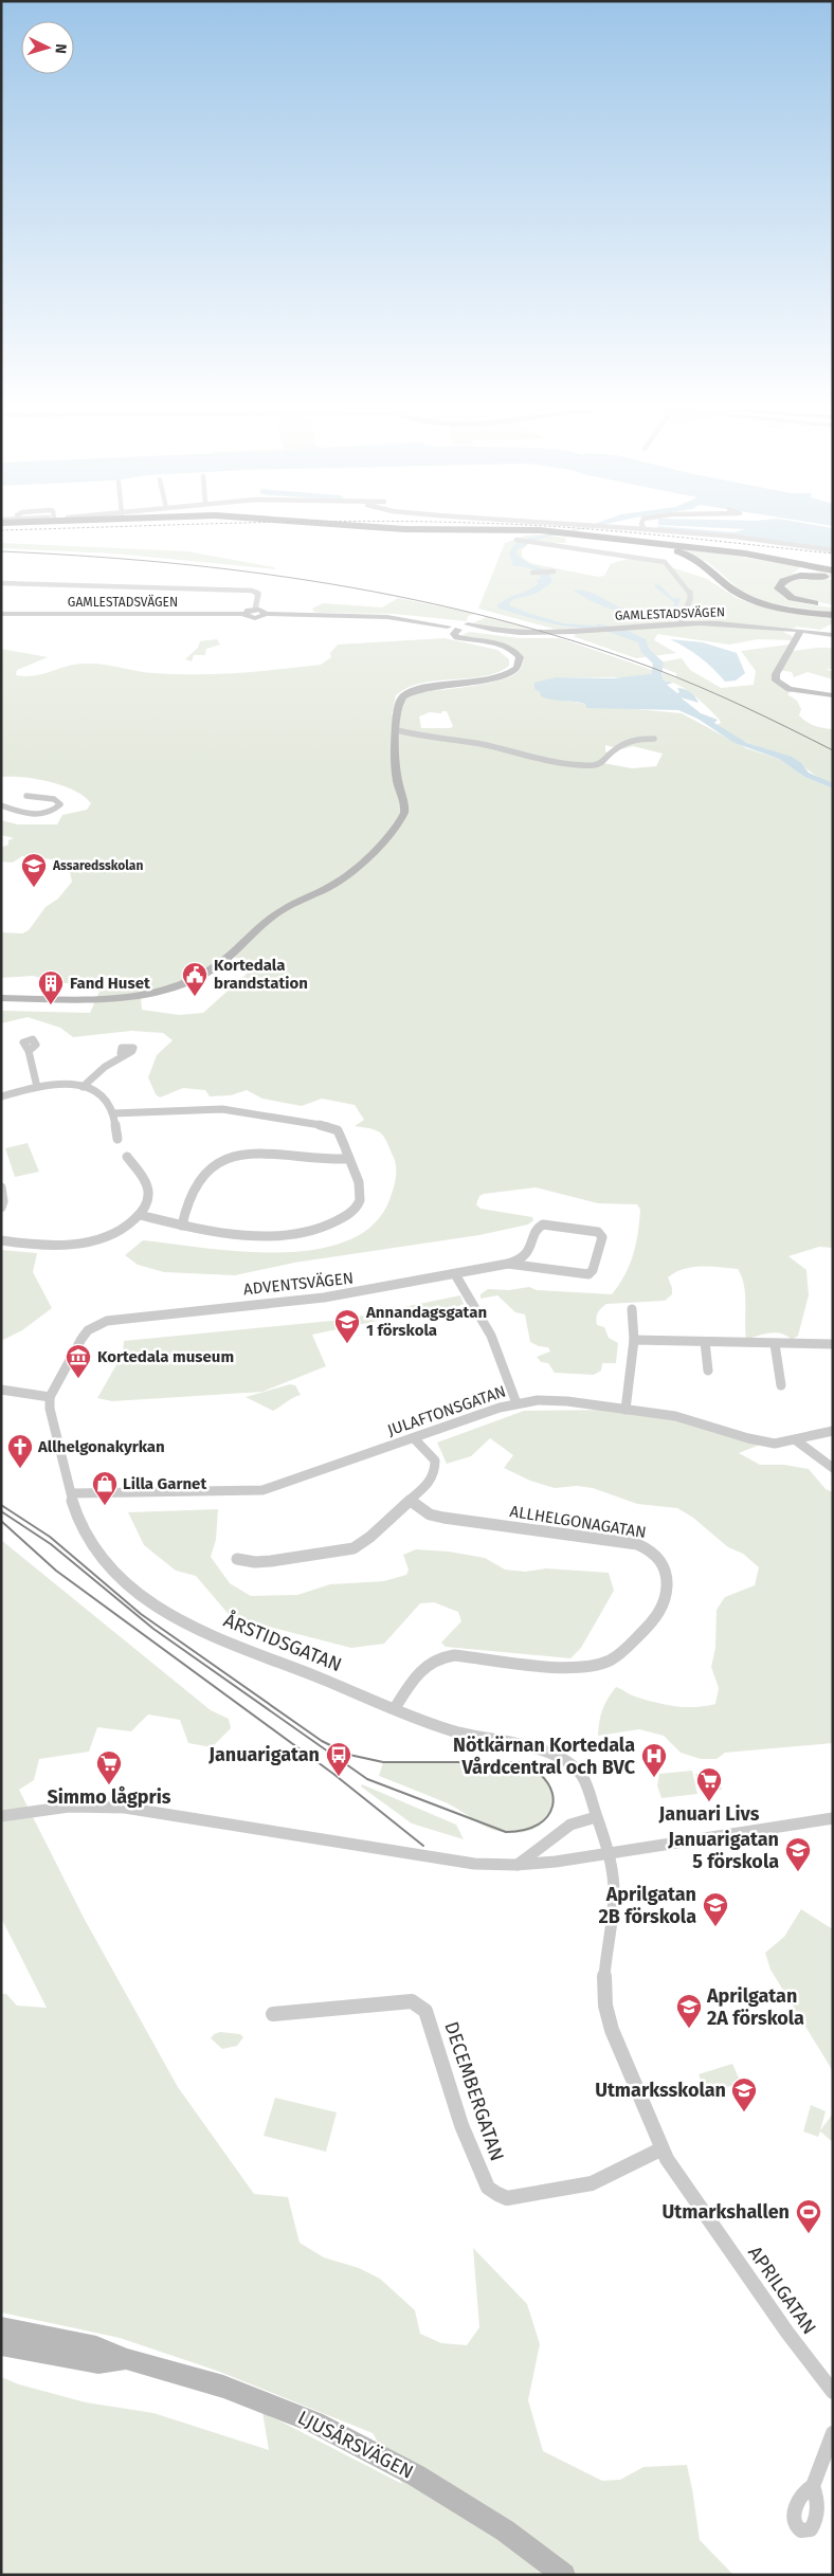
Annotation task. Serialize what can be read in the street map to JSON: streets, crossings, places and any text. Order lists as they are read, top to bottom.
{
  "streets": {
    "street": [
      "GAMLESTADSVÄGEN",
      "ADVENTSVÄGEN",
      "JULAFTONSGATAN",
      "ALLHELGONAGATAN",
      "ÅRSTIDSGATAN",
      "DECEMBERGATAN",
      "APRILGATAN",
      "LJUSÅRSVÄGEN"
    ]
  },
  "crossings": [
    ["ADVENTSVÄGEN", "ÅRSTIDSGATAN"],
    ["JULAFTONSGATAN", "ÅRSTIDSGATAN"],
    ["ALLHELGONAGATAN", "ÅRSTIDSGATAN"],
    ["ÅRSTIDSGATAN", "APRILGATAN"],
    ["DECEMBERGATAN", "APRILGATAN"]
  ],
  "places": {
    "school or university": [
      "Assaredsskolan",
      "Annandagsgatan 1 förskola",
      "Januarigatan 5 förskola",
      "Aprilgatan 2B förskola",
      "Aprilgatan 2A förskola",
      "Utmarksskolan"
    ],
    "public building": ["Kortedala brandstation"],
    "building": ["Fand Huset"],
    "museum": ["Kortedala museum"],
    "church": ["Allhelgonakyrkan"],
    "shop": ["Lilla Garnet"],
    "bus stop": ["Januarigatan"],
    "hospital": ["Nötkärnan Kortedala Vårdcentral och BVC"],
    "supermarket": ["Simmo lågpris", "Januari Livs"],
    "sports": ["Utmarkshallen"]
  },
  "north": "right"
}
